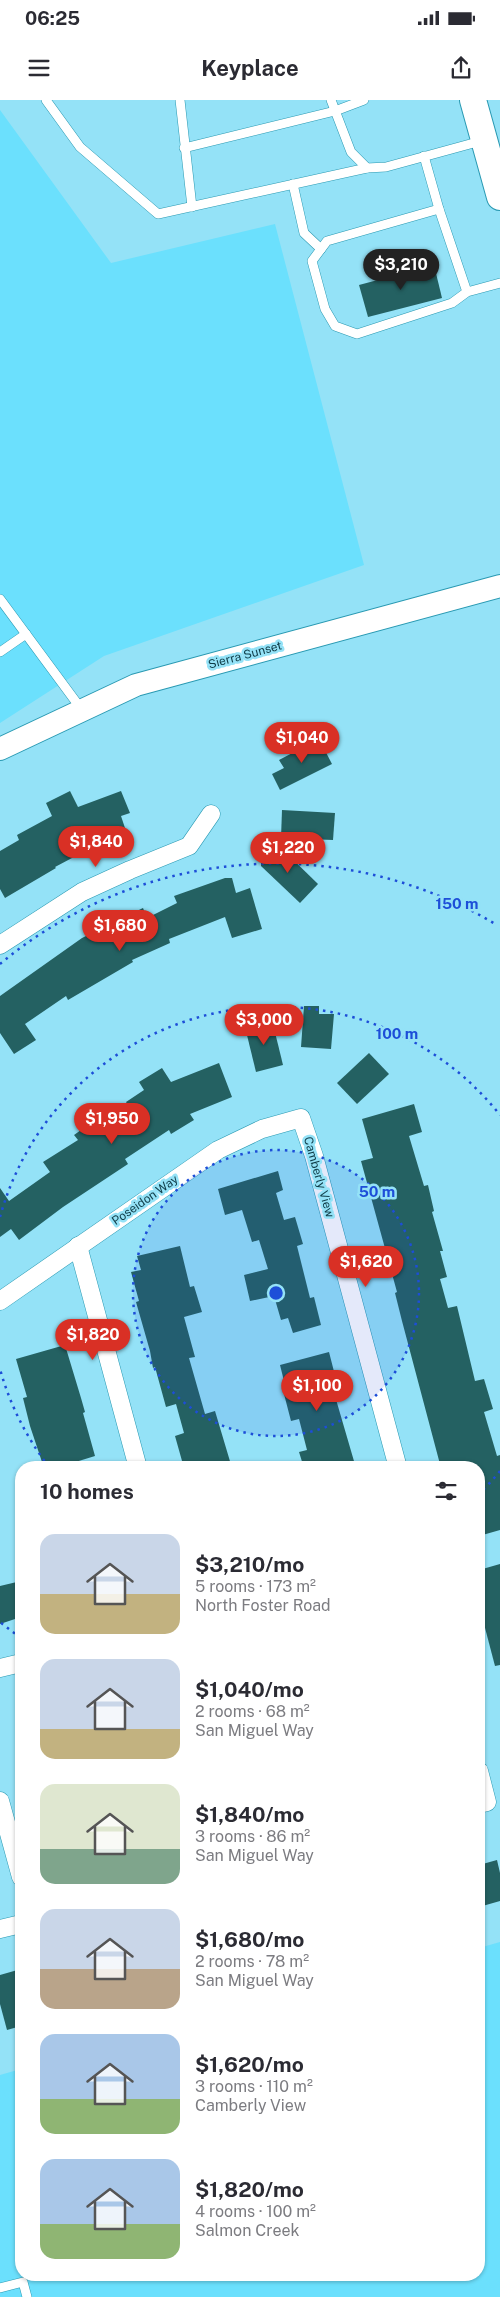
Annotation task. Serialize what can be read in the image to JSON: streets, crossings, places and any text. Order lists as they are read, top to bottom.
{
  "streets": {
    "street": ["Sierra Sunset", "Camberly View", "Poseidon Way"]
  },
  "crossings": [
    ["Camberly View", "Poseidon Way"]
  ],
  "page": {
    "status": "06:25",
    "header": "Keyplace",
    "price": [
      "$3,210",
      "$1,040",
      "$1,840",
      "$1,220",
      "$1,680",
      "$3,000",
      "$1,950",
      "$1,620",
      "$1,820",
      "$1,100"
    ],
    "heading": "10 homes",
    "list": [
      {
        "name": "$3,210/mo",
        "note": "5 rooms · 173 m² · North Foster Road"
      },
      {
        "name": "$1,040/mo",
        "note": "2 rooms · 68 m² · San Miguel Way"
      },
      {
        "name": "$1,840/mo",
        "note": "3 rooms · 86 m² · San Miguel Way"
      },
      {
        "name": "$1,680/mo",
        "note": "2 rooms · 78 m² · San Miguel Way"
      },
      {
        "name": "$1,620/mo",
        "note": "3 rooms · 110 m² · Camberly View"
      },
      {
        "name": "$1,820/mo",
        "note": "4 rooms · 100 m² · Salmon Creek"
      }
    ]
  },
  "rings": ["150 m", "100 m", "50 m"]
}
